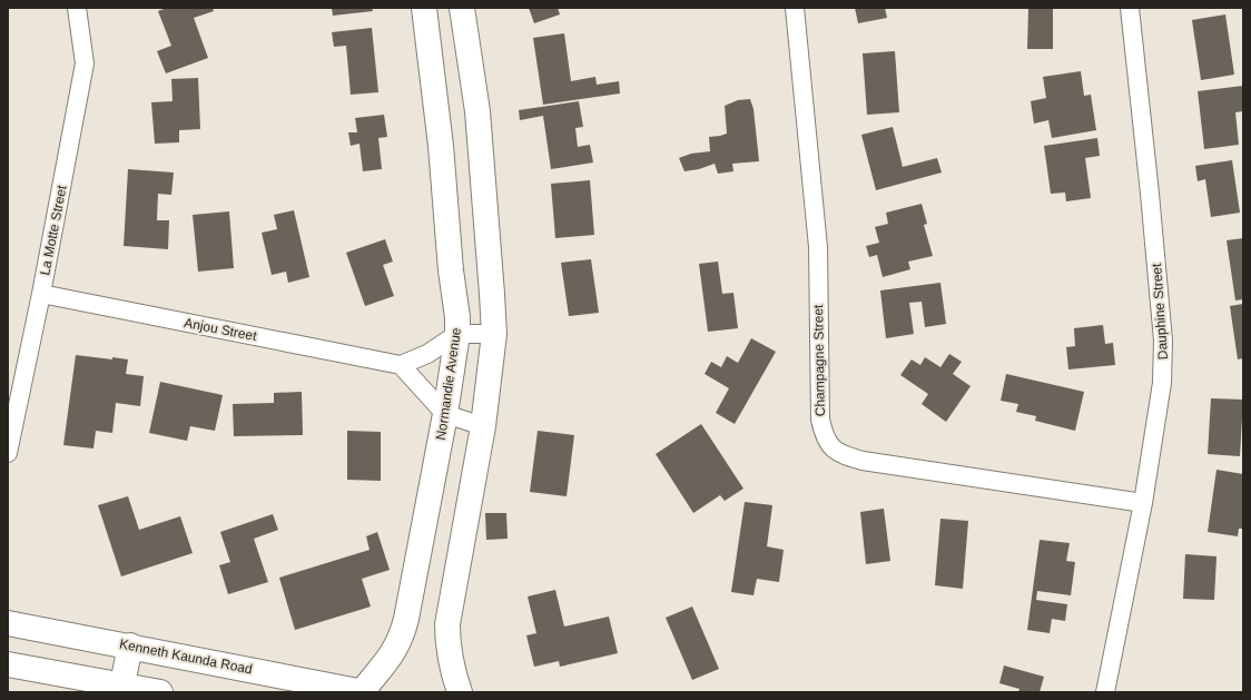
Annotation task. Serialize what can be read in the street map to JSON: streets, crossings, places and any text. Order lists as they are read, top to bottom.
{
  "streets": {
    "street": [
      "La Motte Street",
      "Dauphine Street",
      "Anjou Street",
      "Champagne Street",
      "Normandie Avenue",
      "Kenneth Kaunda Road"
    ]
  },
  "crossings": [
    ["La Motte Street", "Anjou Street"],
    ["Dauphine Street", "Champagne Street"],
    ["Normandie Avenue", "Kenneth Kaunda Road"]
  ]
}
